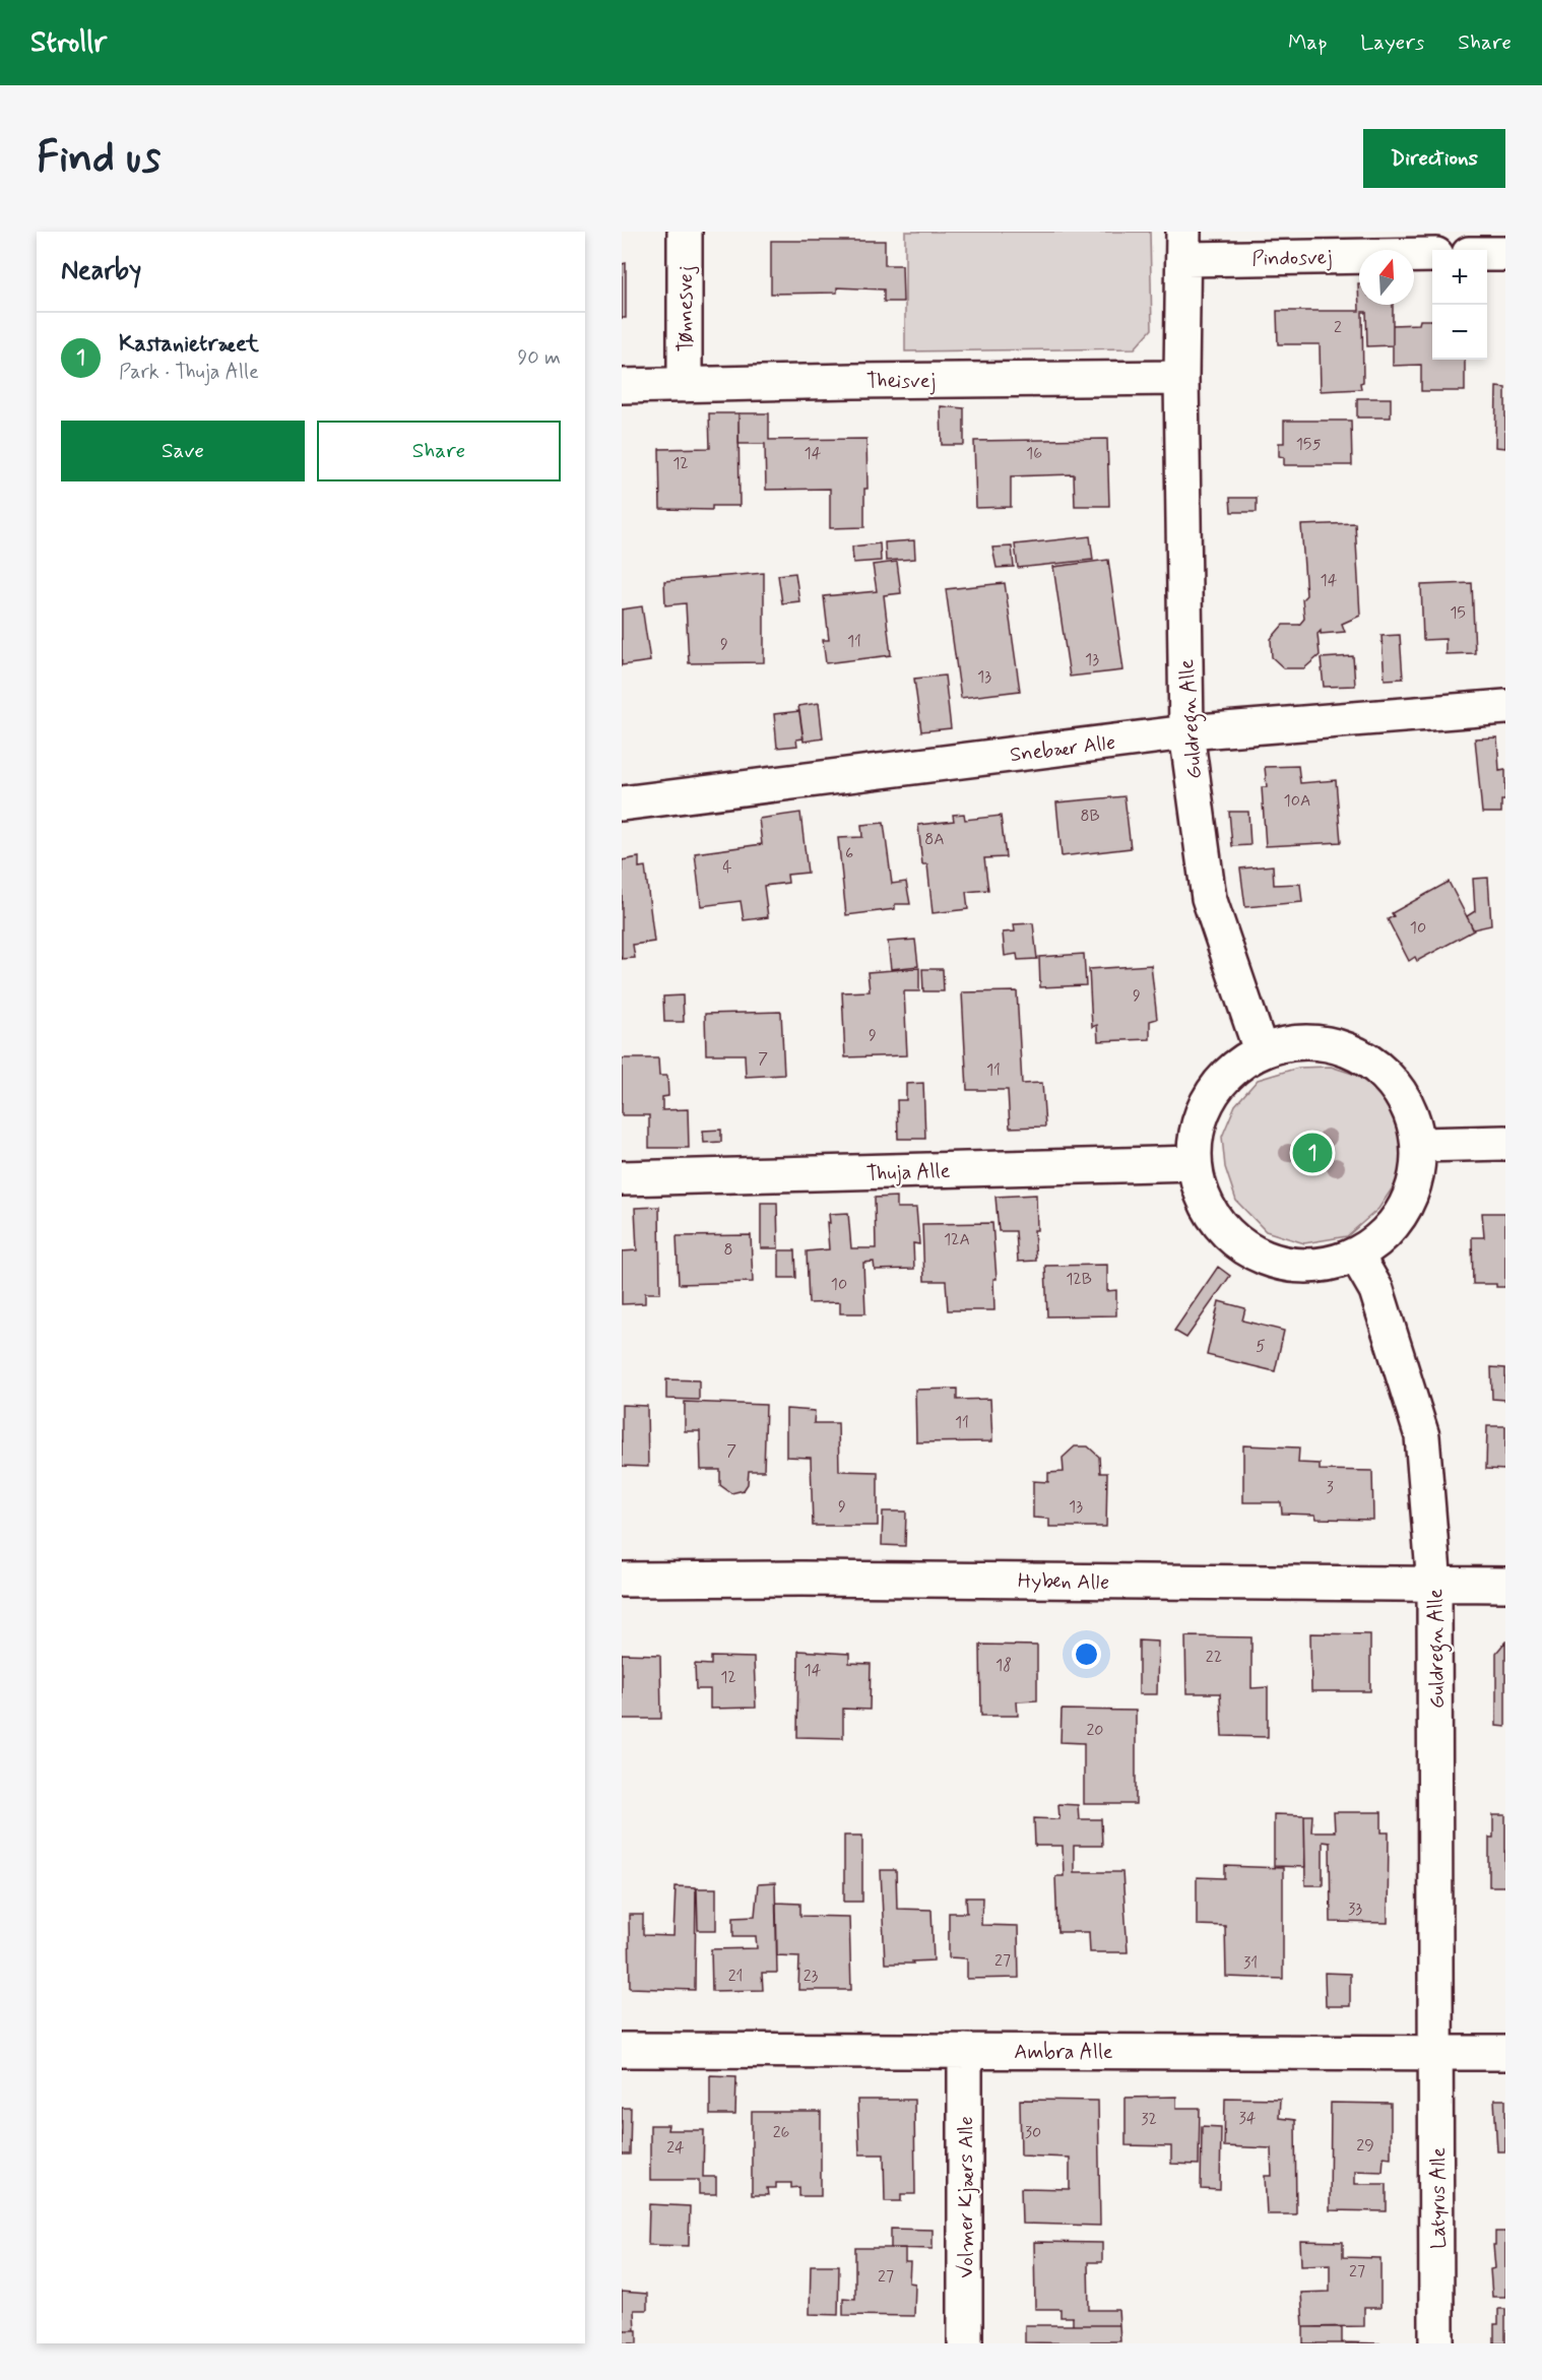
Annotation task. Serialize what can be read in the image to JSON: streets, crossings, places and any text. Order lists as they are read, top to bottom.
{
  "streets": {
    "street": [
      "Pindosvej",
      "Tønnesvej",
      "Theisvej",
      "Guldregn Alle",
      "Snebær Alle",
      "Thuja Alle",
      "Hyben Alle",
      "Ambra Alle",
      "Volmer Kjærs Alle",
      "Latyrus Alle"
    ]
  },
  "crossings": [
    ["Pindosvej", "Guldregn Alle"],
    ["Tønnesvej", "Theisvej"],
    ["Theisvej", "Guldregn Alle"],
    ["Guldregn Alle", "Snebær Alle"],
    ["Guldregn Alle", "Hyben Alle"],
    ["Guldregn Alle", "Ambra Alle"],
    ["Guldregn Alle", "Latyrus Alle"],
    ["Ambra Alle", "Volmer Kjærs Alle"],
    ["Ambra Alle", "Latyrus Alle"]
  ],
  "house_numbers": [
    "2",
    "155",
    "14",
    "16",
    "12",
    "14",
    "15",
    "11",
    "9",
    "13",
    "13",
    "10A",
    "8B",
    "8A",
    "6",
    "4",
    "10",
    "9",
    "9",
    "7",
    "11",
    "12A",
    "8",
    "12B",
    "10",
    "5",
    "11",
    "7",
    "3",
    "9",
    "13",
    "22",
    "18",
    "14",
    "12",
    "20",
    "33",
    "27",
    "31",
    "21",
    "23",
    "34",
    "32",
    "26",
    "30",
    "29",
    "24",
    "27",
    "27"
  ],
  "north": "top",
  "page": {
    "header": "Strollr",
    "nav": ["Map", "Layers", "Share"],
    "buttons": [
      "Directions",
      ["Save", "Share"]
    ],
    "title": "Find us",
    "heading": "Nearby",
    "map_buttons": ["+", "−"],
    "list": [
      {
        "mark": "1",
        "name": "Kastanietræet",
        "note": "Park · Thuja Alle",
        "value": "90 m"
      }
    ],
    "pins": "1"
  }
}
